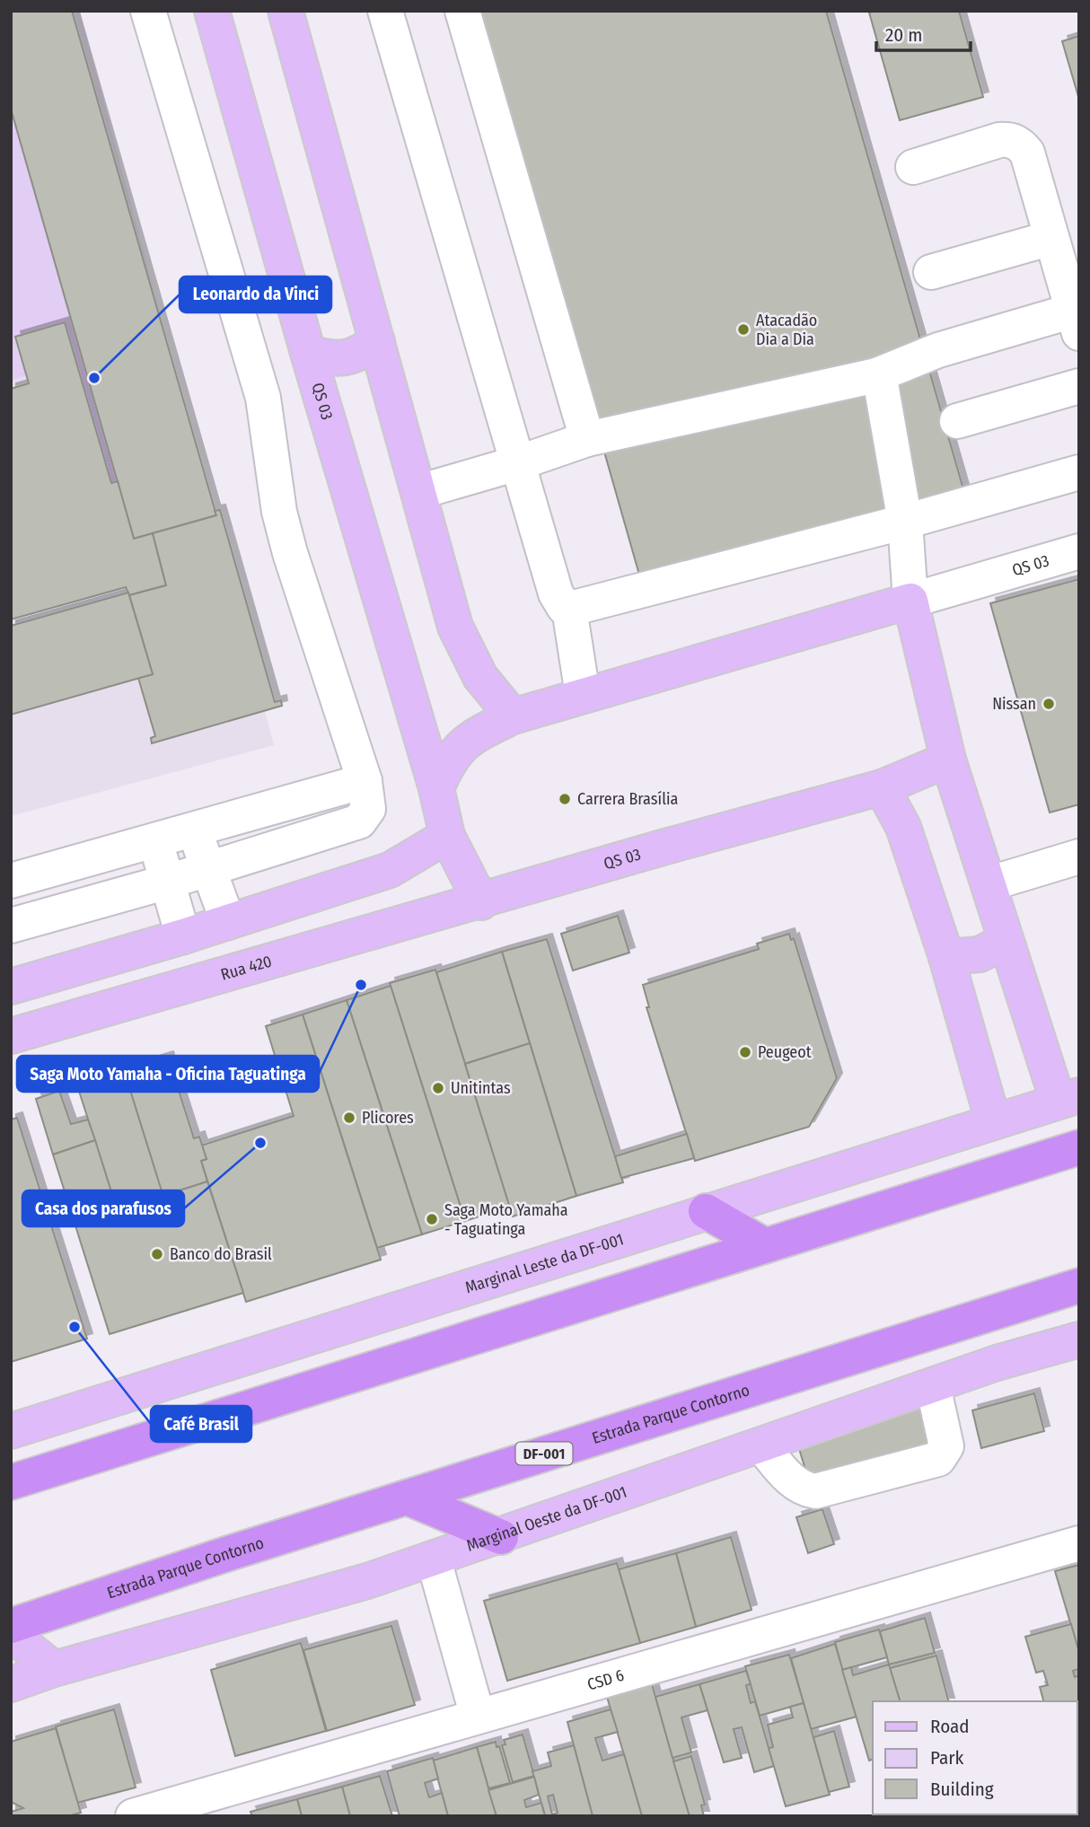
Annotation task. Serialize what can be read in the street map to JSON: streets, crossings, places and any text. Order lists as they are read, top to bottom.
{
  "streets": {
    "highway": ["Estrada Parque Contorno", "DF-001"],
    "main road": [
      "QS 03",
      "Rua 420",
      "Marginal Leste da DF-001",
      "Marginal Oeste da DF-001"
    ],
    "street": ["CSD 6"]
  },
  "crossings": [
    ["QS 03", "Rua 420"]
  ],
  "places": [
    "Atacadão Dia a Dia",
    "Leonardo da Vinci",
    "Nissan",
    "Carrera Brasília",
    "Saga Moto Yamaha - Oficina Taguatinga",
    "Peugeot",
    "Unitintas",
    "Plicores",
    "Casa dos parafusos",
    "Saga Moto Yamaha - Taguatinga",
    "Banco do Brasil",
    "Café Brasil"
  ],
  "legend": ["Road", "Park", "Building"],
  "scale_bar": "20 m"
}
